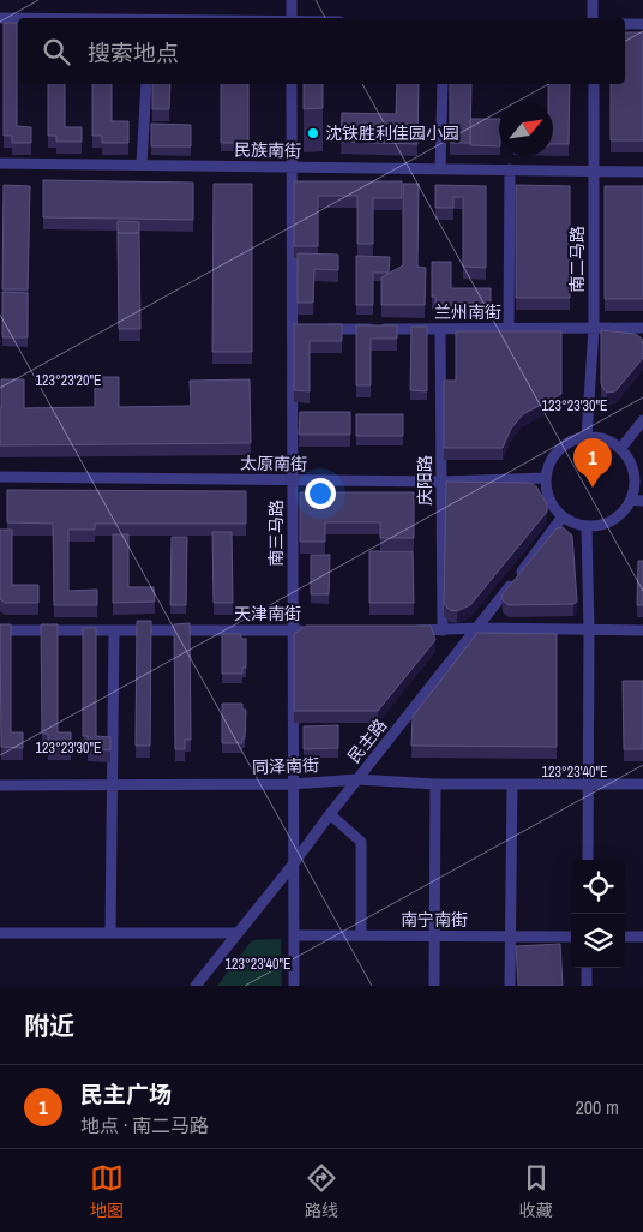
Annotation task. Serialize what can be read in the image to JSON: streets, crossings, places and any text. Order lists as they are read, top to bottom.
{
  "streets": {
    "street": [
      "民族南街",
      "南二马路",
      "兰州南街",
      "太原南街",
      "庆阳路",
      "南三马路",
      "天津南街",
      "民主路",
      "同泽南街",
      "南宁南街"
    ]
  },
  "crossings": [
    ["民族南街", "南二马路"],
    ["民族南街", "南三马路"],
    ["南二马路", "兰州南街"],
    ["南二马路", "太原南街"],
    ["南二马路", "民主路"],
    ["兰州南街", "庆阳路"],
    ["兰州南街", "南三马路"],
    ["太原南街", "庆阳路"],
    ["太原南街", "南三马路"],
    ["太原南街", "民主路"],
    ["南三马路", "天津南街"],
    ["南三马路", "民主路"],
    ["南三马路", "同泽南街"],
    ["南三马路", "南宁南街"],
    ["民主路", "同泽南街"]
  ],
  "places": ["沈铁胜利佳园小园"],
  "north": "top right",
  "page": {
    "search": "搜索地点",
    "pins": "1",
    "heading": "附近",
    "list": [
      {
        "mark": "1",
        "name": "民主广场",
        "note": "地点 · 南二马路",
        "value": "200 m"
      }
    ],
    "nav": ["地图", "路线", "收藏"]
  },
  "coordinates": ["123°23'20\"E", "123°23'30\"E", "123°23'40\"E"]
}
